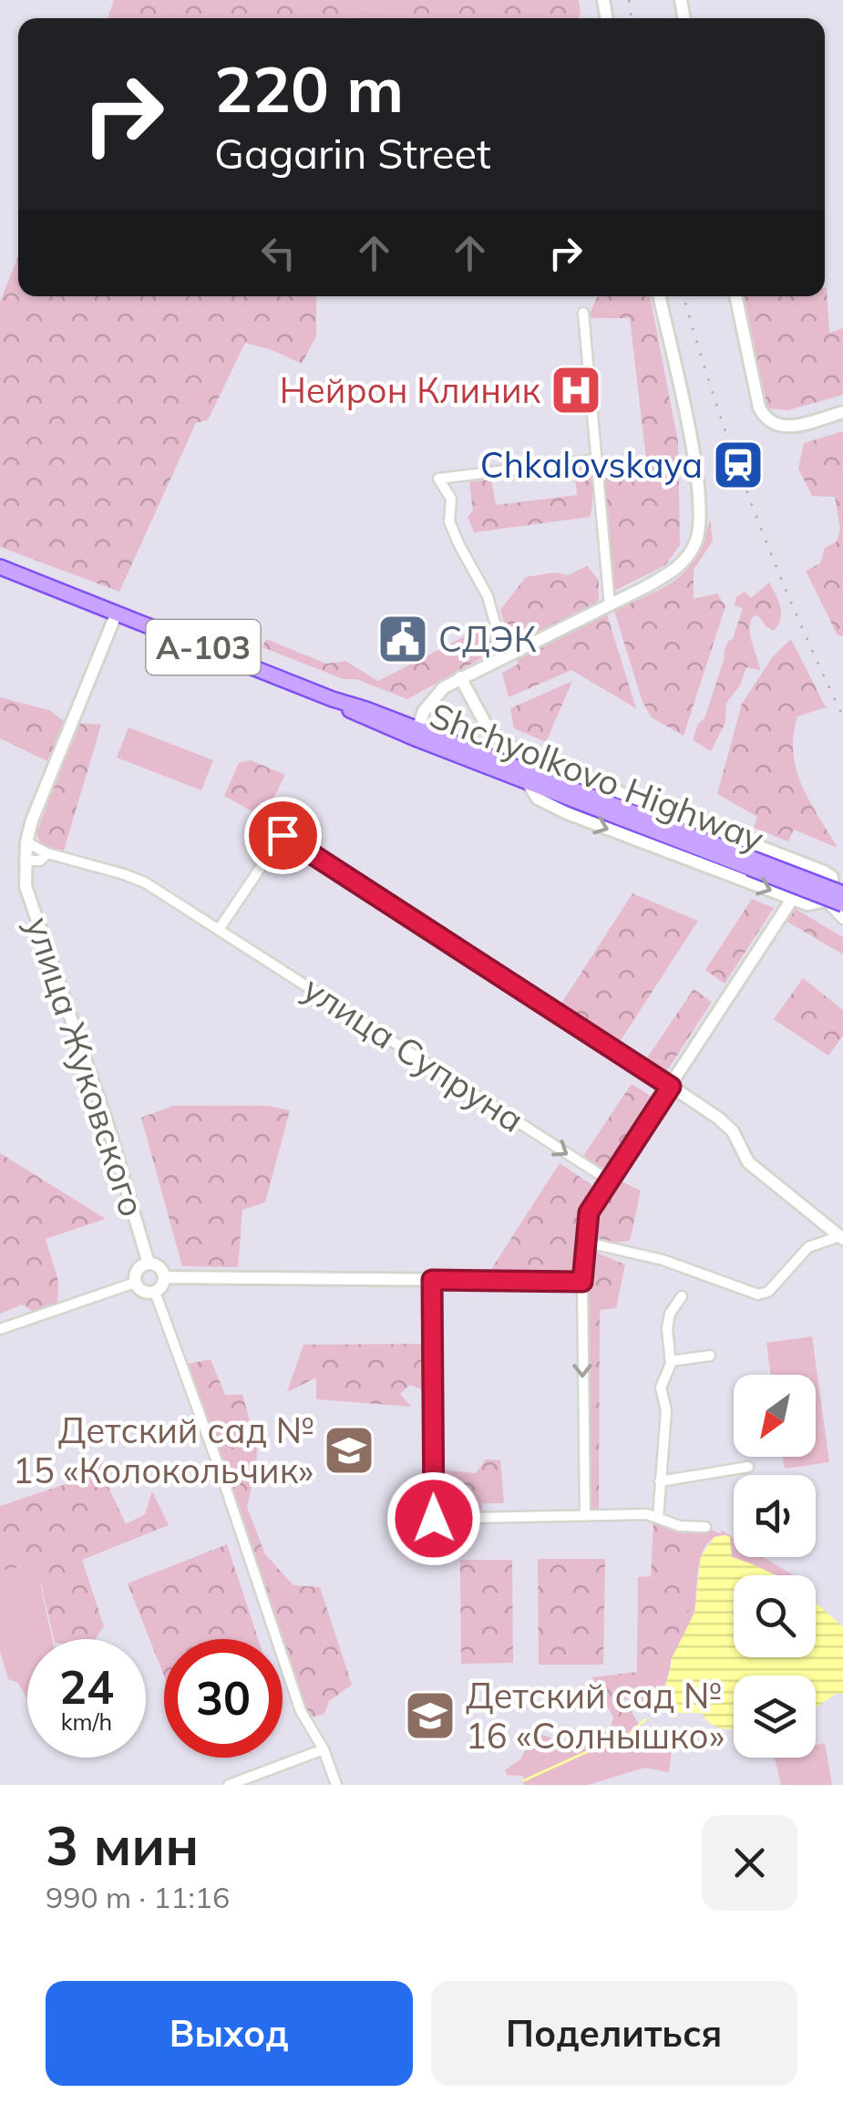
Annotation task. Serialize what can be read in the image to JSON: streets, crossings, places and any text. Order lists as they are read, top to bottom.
{
  "streets": {
    "main road": ["А-103", "Shchyolkovo Highway"],
    "street": ["улица Супруна", "улица Жуковского"]
  },
  "crossings": [
    ["А-103", "Shchyolkovo Highway"],
    ["Shchyolkovo Highway", "улица Жуковского"],
    ["улица Супруна", "улица Жуковского"]
  ],
  "one_way": ["улица Супруна"],
  "places": {
    "hospital": ["Нейрон Клиник"],
    "station": ["Chkalovskaya"],
    "public building": ["СДЭК"],
    "school or university": ["Детский сад № 15 «Колокольчик»", "Детский сад № 16 «Солнышко»"]
  },
  "north": "bottom left",
  "page": {
    "turn": ["220 m", "Gagarin Street"],
    "speed": "24 km/h",
    "limit": "30",
    "heading": ["3 мин", "990 m · 11:16"],
    "buttons": ["Выход", "Поделиться"]
  }
}
